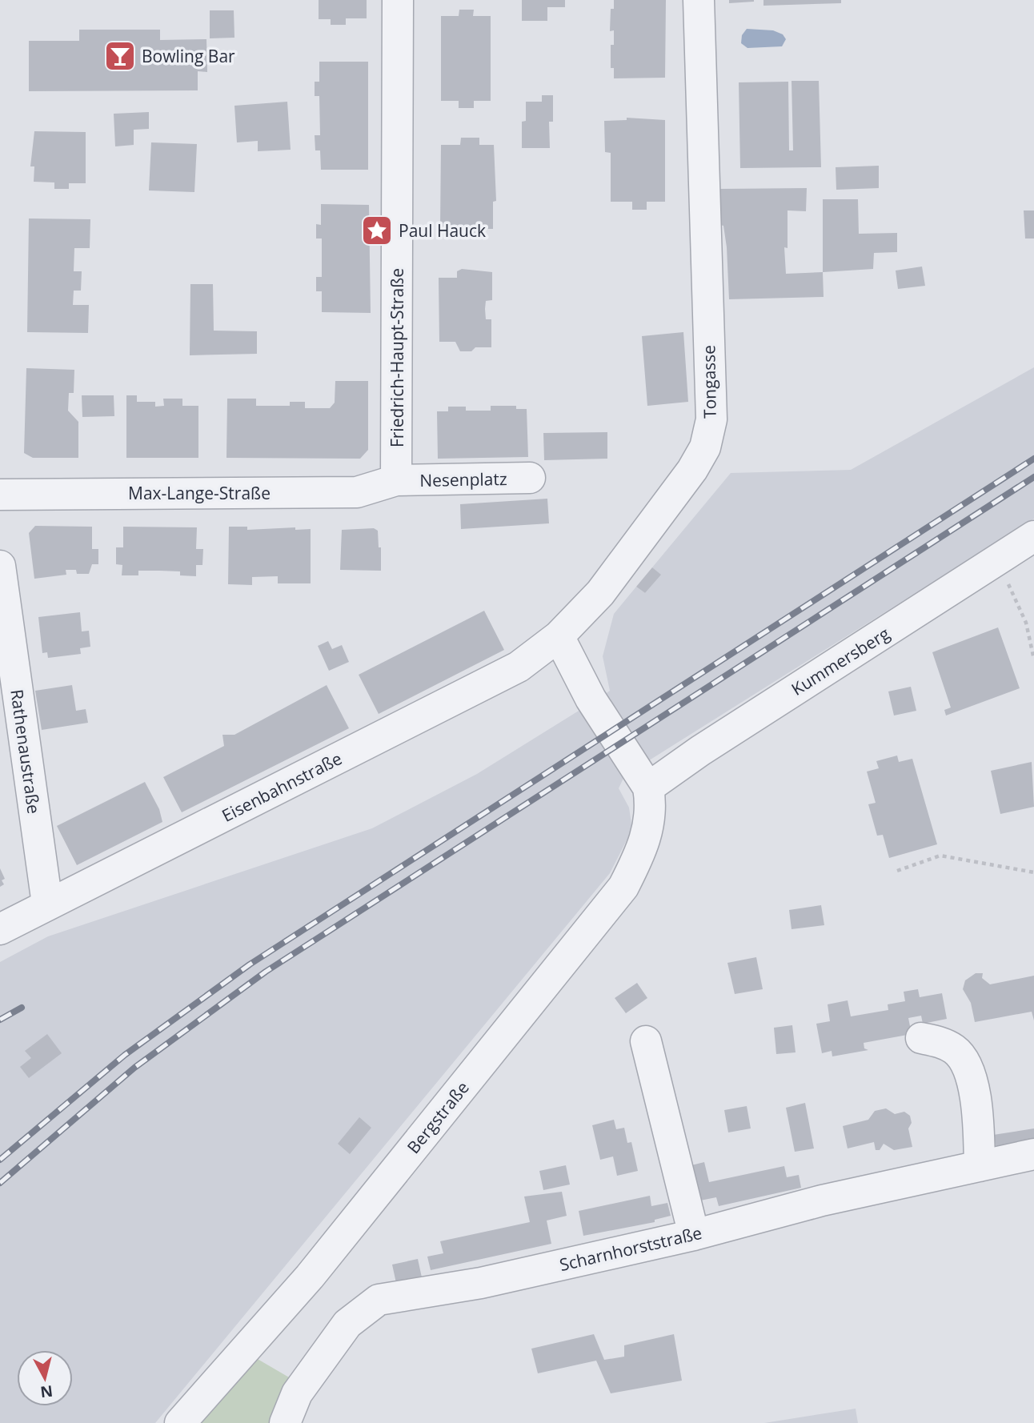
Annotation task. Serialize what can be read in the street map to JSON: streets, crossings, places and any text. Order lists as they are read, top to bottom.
{
  "streets": {
    "street": [
      "Friedrich-Haupt-Straße",
      "Tongasse",
      "Nesenplatz",
      "Max-Lange-Straße",
      "Kummersberg",
      "Rathenaustraße",
      "Eisenbahnstraße",
      "Bergstraße",
      "Scharnhorststraße"
    ]
  },
  "crossings": [
    ["Friedrich-Haupt-Straße", "Nesenplatz"],
    ["Friedrich-Haupt-Straße", "Max-Lange-Straße"],
    ["Tongasse", "Eisenbahnstraße"],
    ["Nesenplatz", "Max-Lange-Straße"],
    ["Kummersberg", "Bergstraße"],
    ["Rathenaustraße", "Eisenbahnstraße"]
  ],
  "places": {
    "bar": ["Bowling Bar"],
    "place": ["Paul Hauck"]
  },
  "north": "bottom"
}
